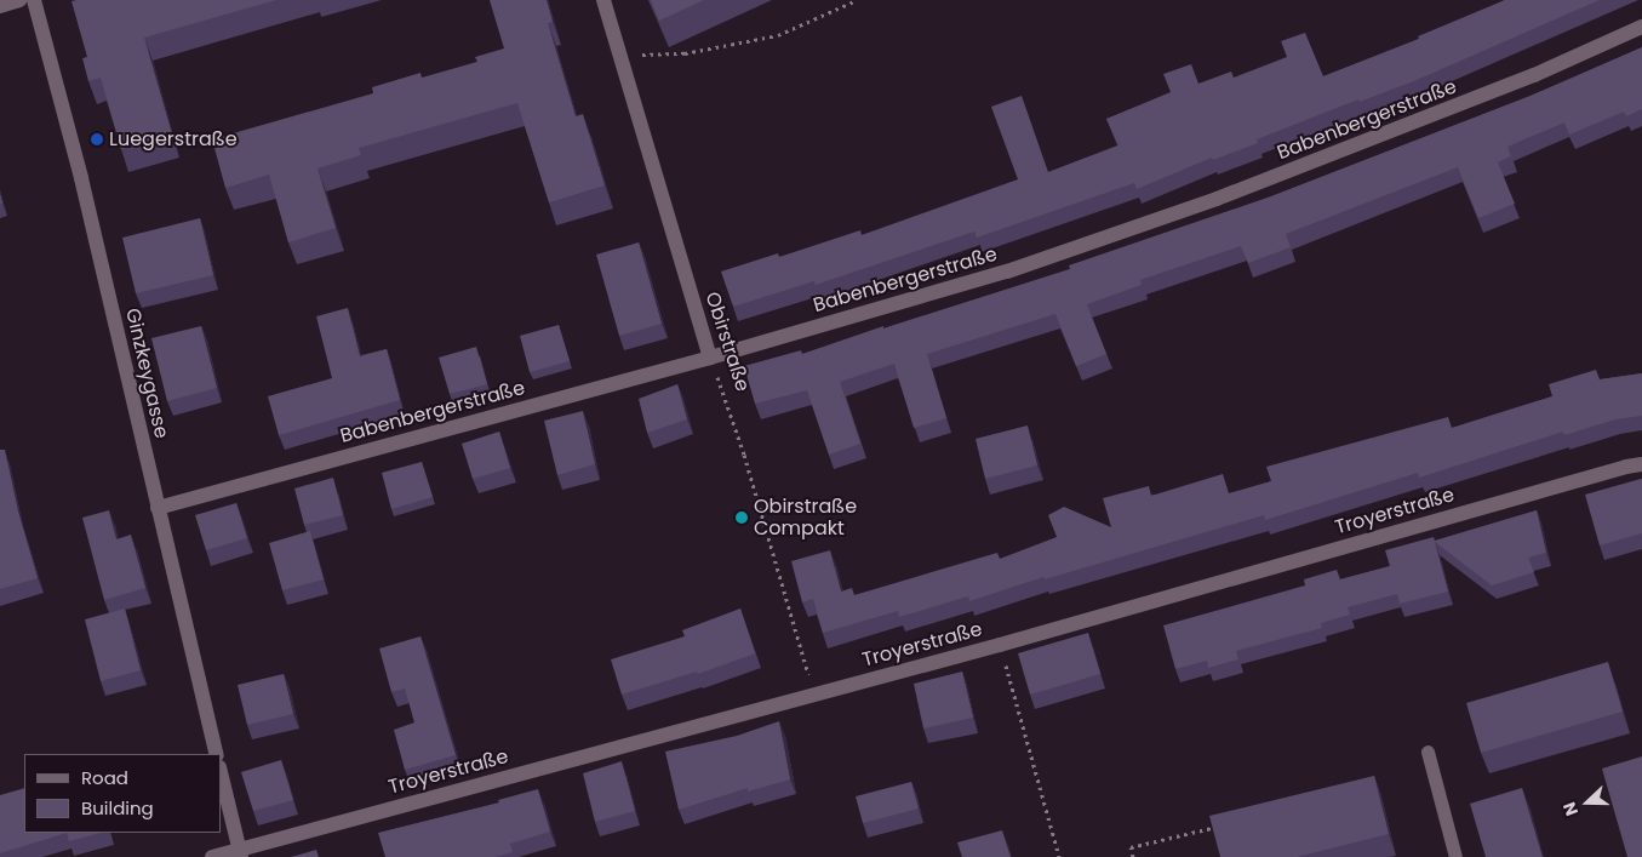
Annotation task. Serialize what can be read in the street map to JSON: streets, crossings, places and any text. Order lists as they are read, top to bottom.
{
  "streets": {
    "street": [
      "Babenbergerstraße",
      "Obirstraße",
      "Ginzkeygasse",
      "Troyerstraße"
    ]
  },
  "crossings": [
    ["Babenbergerstraße", "Obirstraße"],
    ["Babenbergerstraße", "Ginzkeygasse"],
    ["Obirstraße", "Troyerstraße"]
  ],
  "places": ["Luegerstraße", "Obirstraße Compakt"],
  "legend": ["Road", "Building"],
  "north": "left"
}
